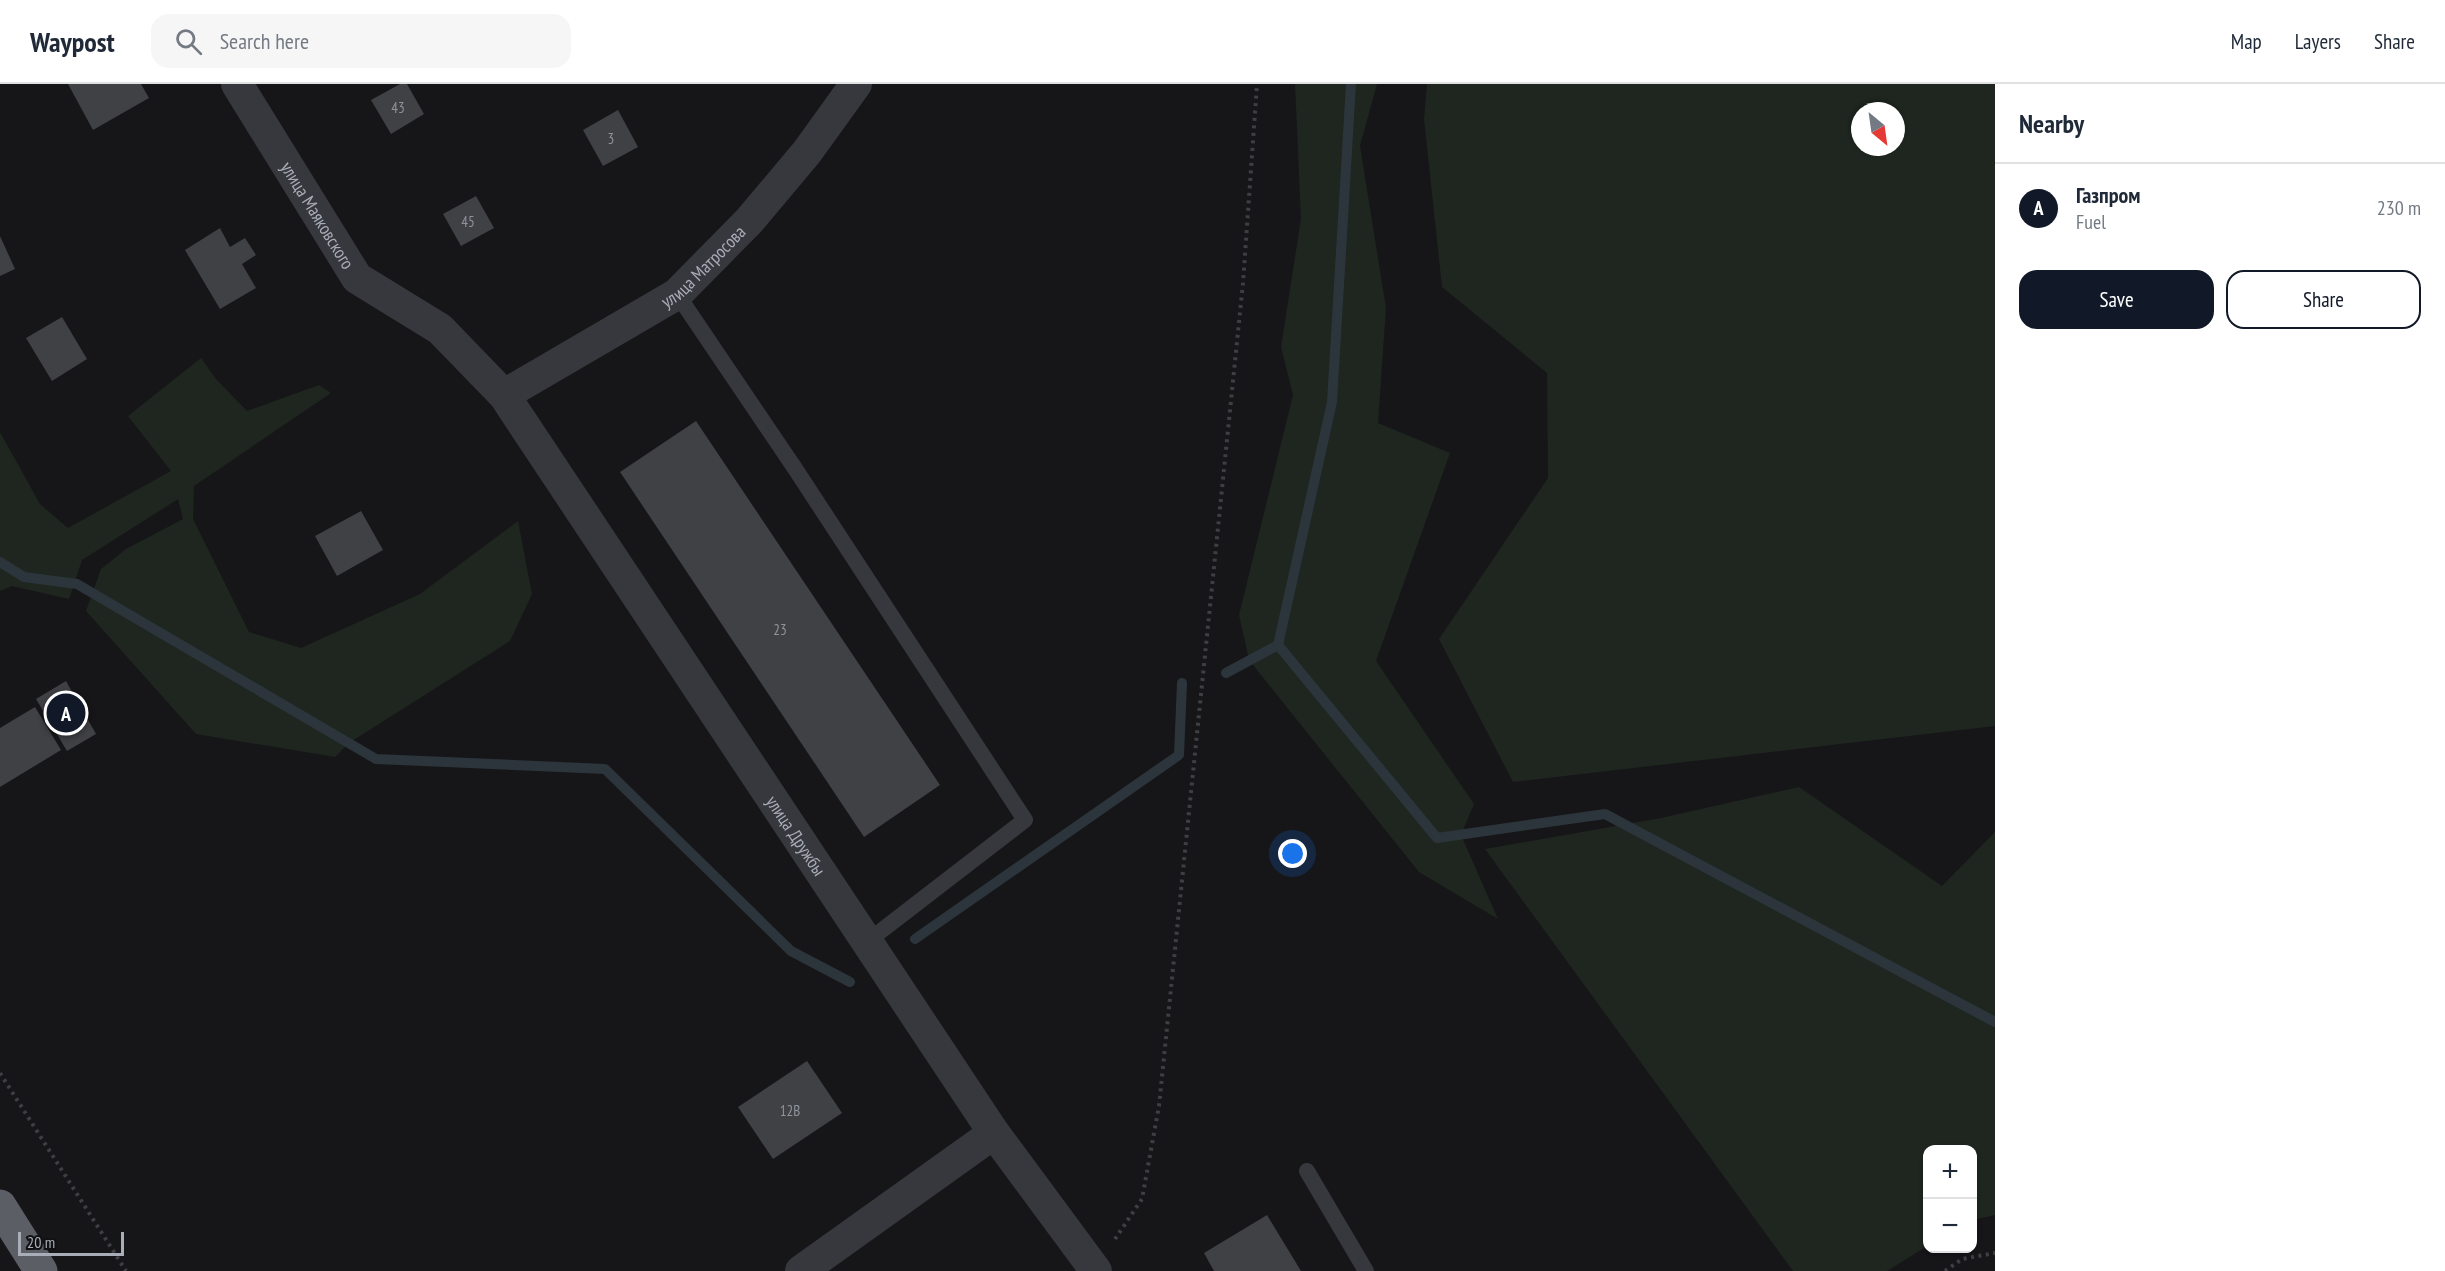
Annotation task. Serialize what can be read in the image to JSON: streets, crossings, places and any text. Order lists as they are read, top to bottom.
{
  "streets": {
    "street": ["улица Маяковского", "улица Матросова", "улица Дружбы"]
  },
  "crossings": [
    ["улица Маяковского", "улица Матросова"],
    ["улица Маяковского", "улица Дружбы"],
    ["улица Матросова", "улица Дружбы"]
  ],
  "house_numbers": [
    "43",
    "3",
    "45",
    "23",
    "12В"
  ],
  "scale_bar": "20 m",
  "north": "bottom right",
  "page": {
    "header": "Waypost",
    "search": "Search here",
    "nav": ["Map", "Layers", "Share"],
    "heading": "Nearby",
    "list": [
      {
        "mark": "A",
        "name": "Газпром",
        "note": "Fuel",
        "value": "230 m"
      }
    ],
    "buttons": ["Save", "Share"],
    "pins": "A",
    "map_buttons": ["+", "−"],
    "scale": "20 m"
  }
}
